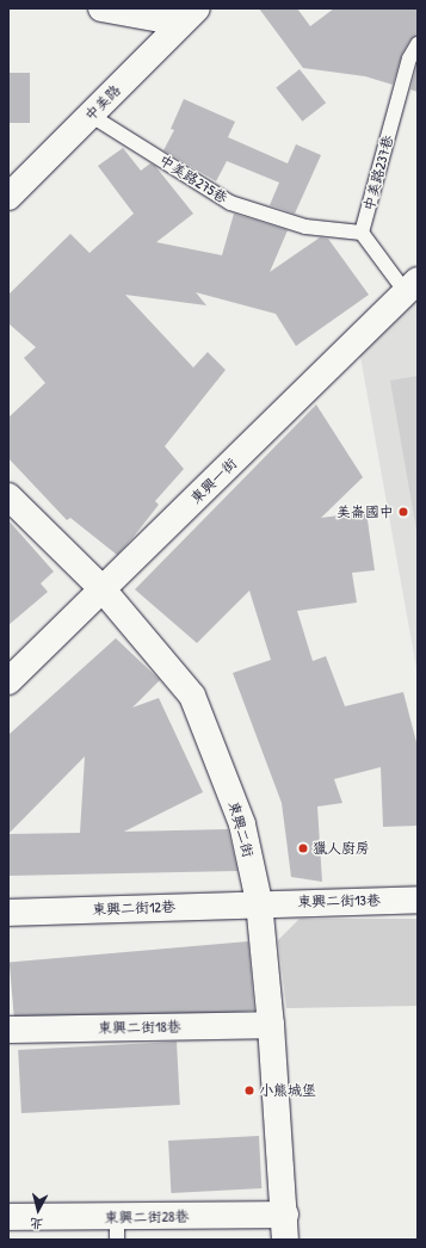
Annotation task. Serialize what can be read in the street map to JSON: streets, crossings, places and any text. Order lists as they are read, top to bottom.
{
  "streets": {
    "street": [
      "中美路",
      "東興一街",
      "東興二街",
      "東興二街13巷",
      "東興二街12巷",
      "東興二街18巷",
      "東興二街28巷"
    ],
    "lane": ["中美路237巷", "中美路275巷"]
  },
  "crossings": [
    ["中美路", "中美路275巷"],
    ["中美路237巷", "中美路275巷"],
    ["東興一街", "東興二街"],
    ["東興二街", "東興二街13巷"],
    ["東興二街", "東興二街12巷"],
    ["東興二街", "東興二街18巷"],
    ["東興二街", "東興二街28巷"],
    ["東興二街13巷", "東興二街12巷"]
  ],
  "places": ["美崙國中", "獵人廚房", "小熊城堡"],
  "north": "bottom"
}
